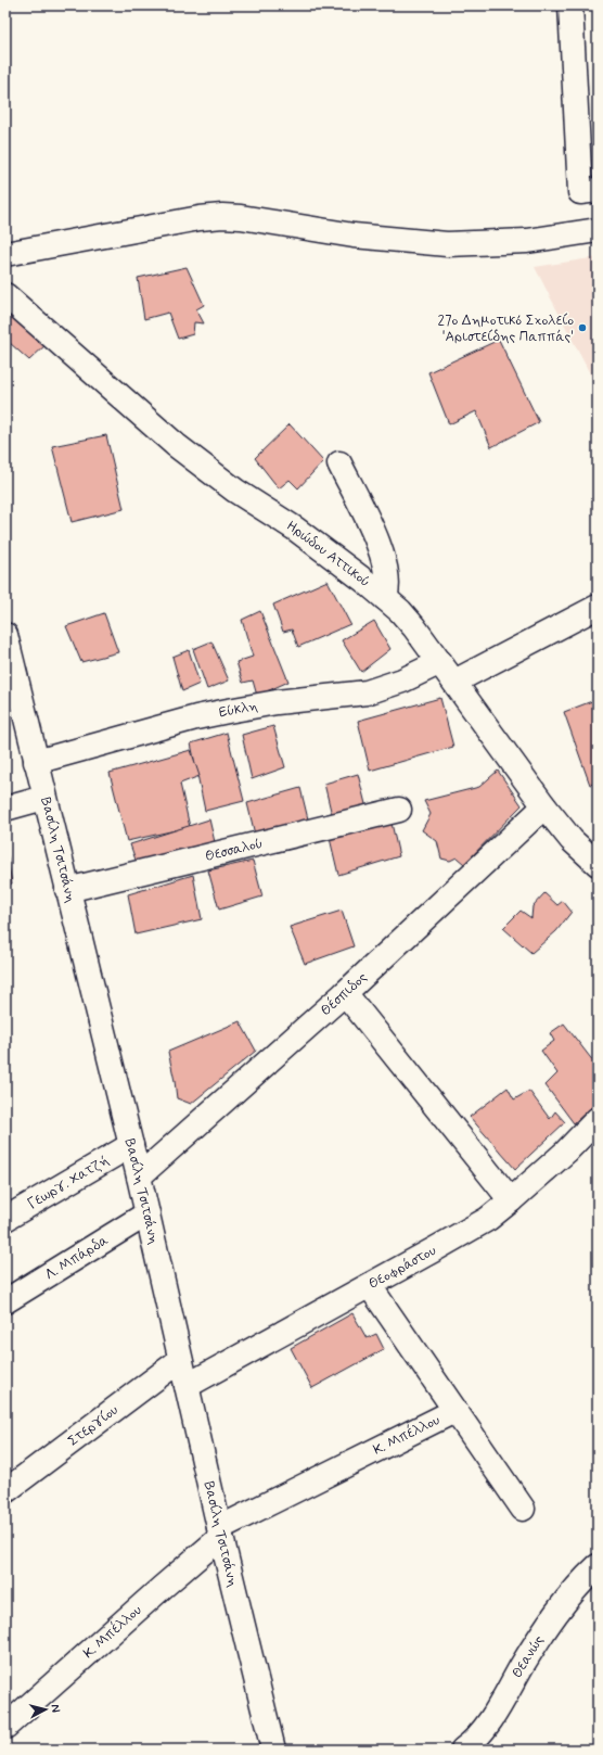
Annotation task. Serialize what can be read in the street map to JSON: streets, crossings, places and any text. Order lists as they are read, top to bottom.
{
  "streets": {
    "street": [
      "Ηρώδου Αττικού",
      "Εύκλη",
      "Βασίλη Τσιτσάνη",
      "Θεσσαλού",
      "Θέσπιδος",
      "Γεωργ. Χατζή",
      "Λ. Μπάρδα",
      "Θεοφράστου",
      "Στεργίου",
      "Κ. Μπέλλου",
      "Θεανώς"
    ]
  },
  "crossings": [
    ["Ηρώδου Αττικού", "Εύκλη"],
    ["Ηρώδου Αττικού", "Θέσπιδος"],
    ["Εύκλη", "Βασίλη Τσιτσάνη"],
    ["Βασίλη Τσιτσάνη", "Θεσσαλού"],
    ["Βασίλη Τσιτσάνη", "Θέσπιδος"],
    ["Βασίλη Τσιτσάνη", "Γεωργ. Χατζή"],
    ["Βασίλη Τσιτσάνη", "Λ. Μπάρδα"],
    ["Βασίλη Τσιτσάνη", "Θεοφράστου"],
    ["Βασίλη Τσιτσάνη", "Στεργίου"],
    ["Βασίλη Τσιτσάνη", "Κ. Μπέλλου"]
  ],
  "places": ["27ο Δημοτικό Σχολείο 'Αριστείδης Παππάς'"],
  "north": "right"
}
